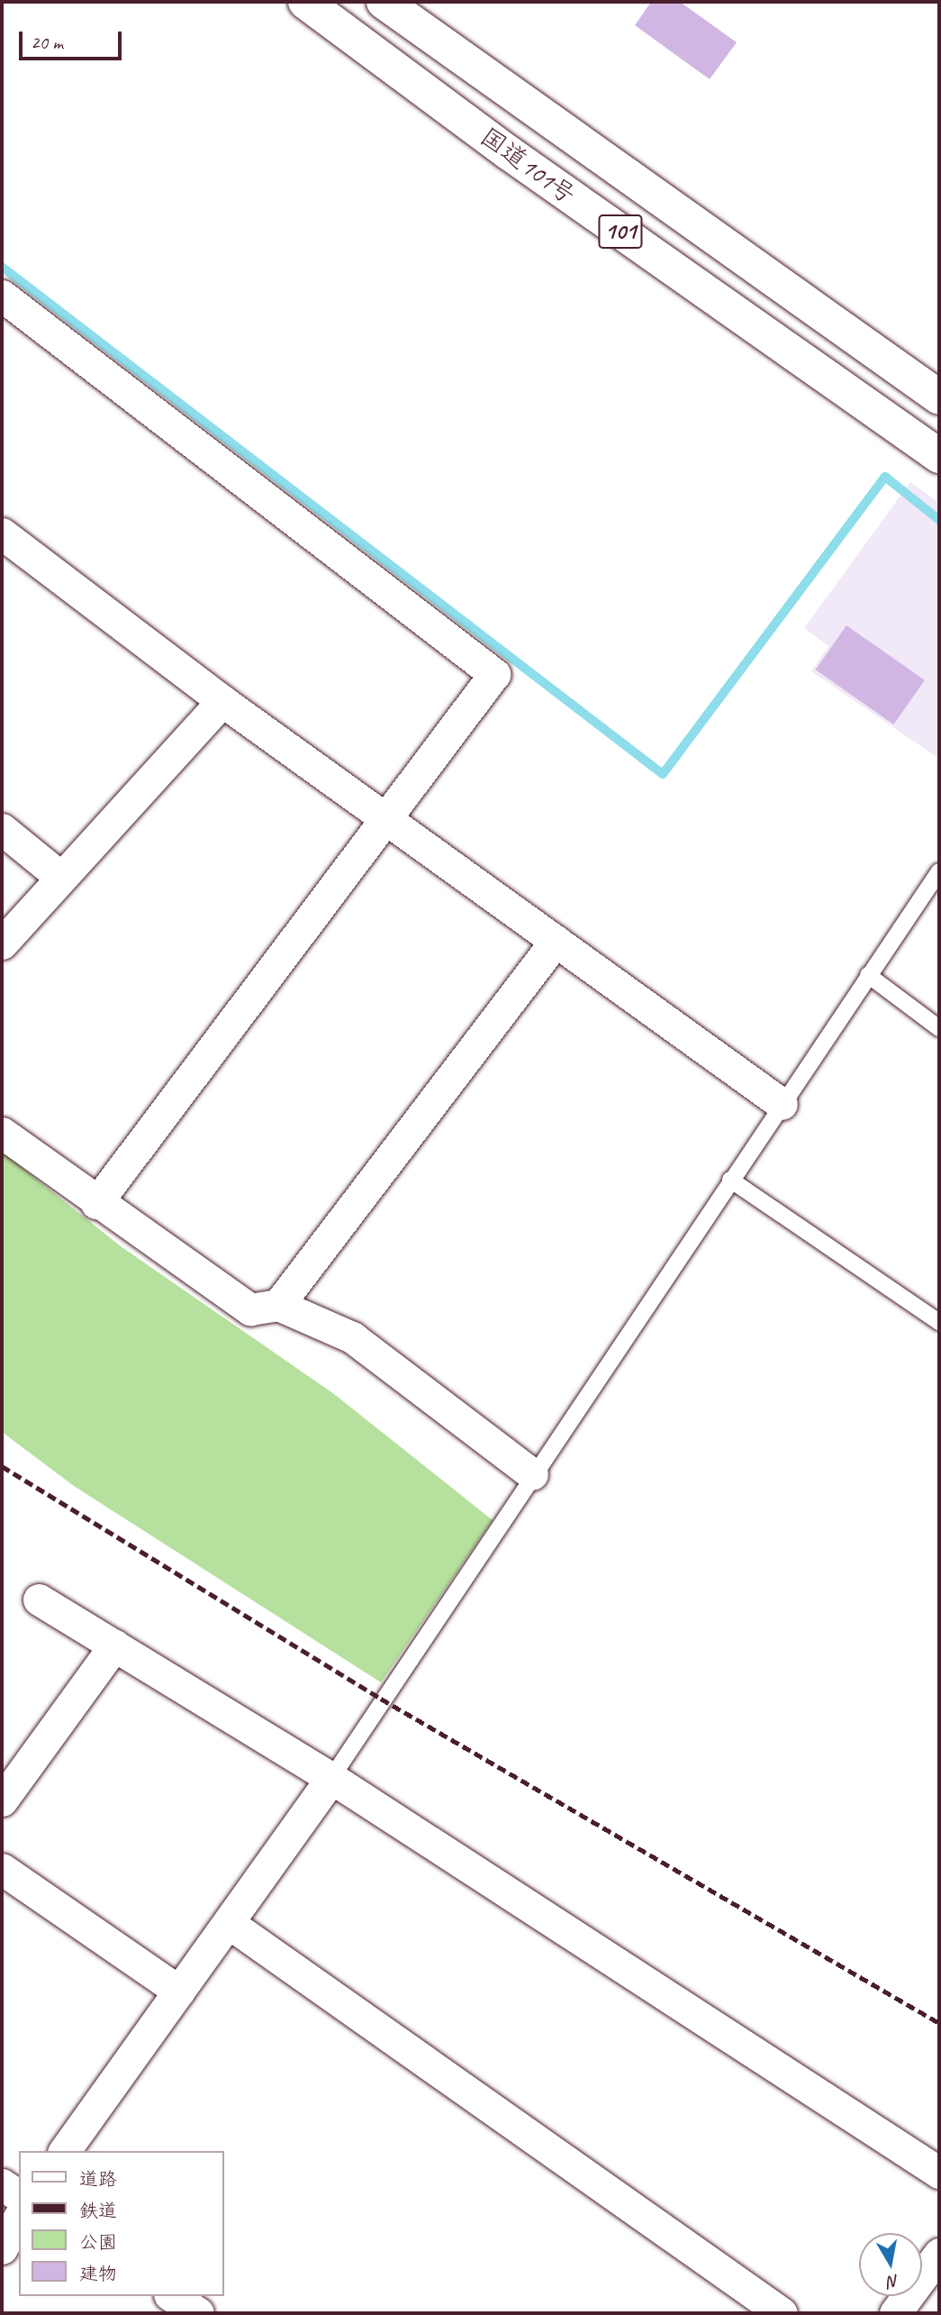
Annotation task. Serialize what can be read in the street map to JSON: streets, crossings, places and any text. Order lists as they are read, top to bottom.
{
  "streets": {
    "highway": ["国道101号", "101"]
  },
  "legend": [
    "道路",
    "鉄道",
    "公園",
    "建物"
  ],
  "scale_bar": "20 m",
  "north": "bottom"
}
